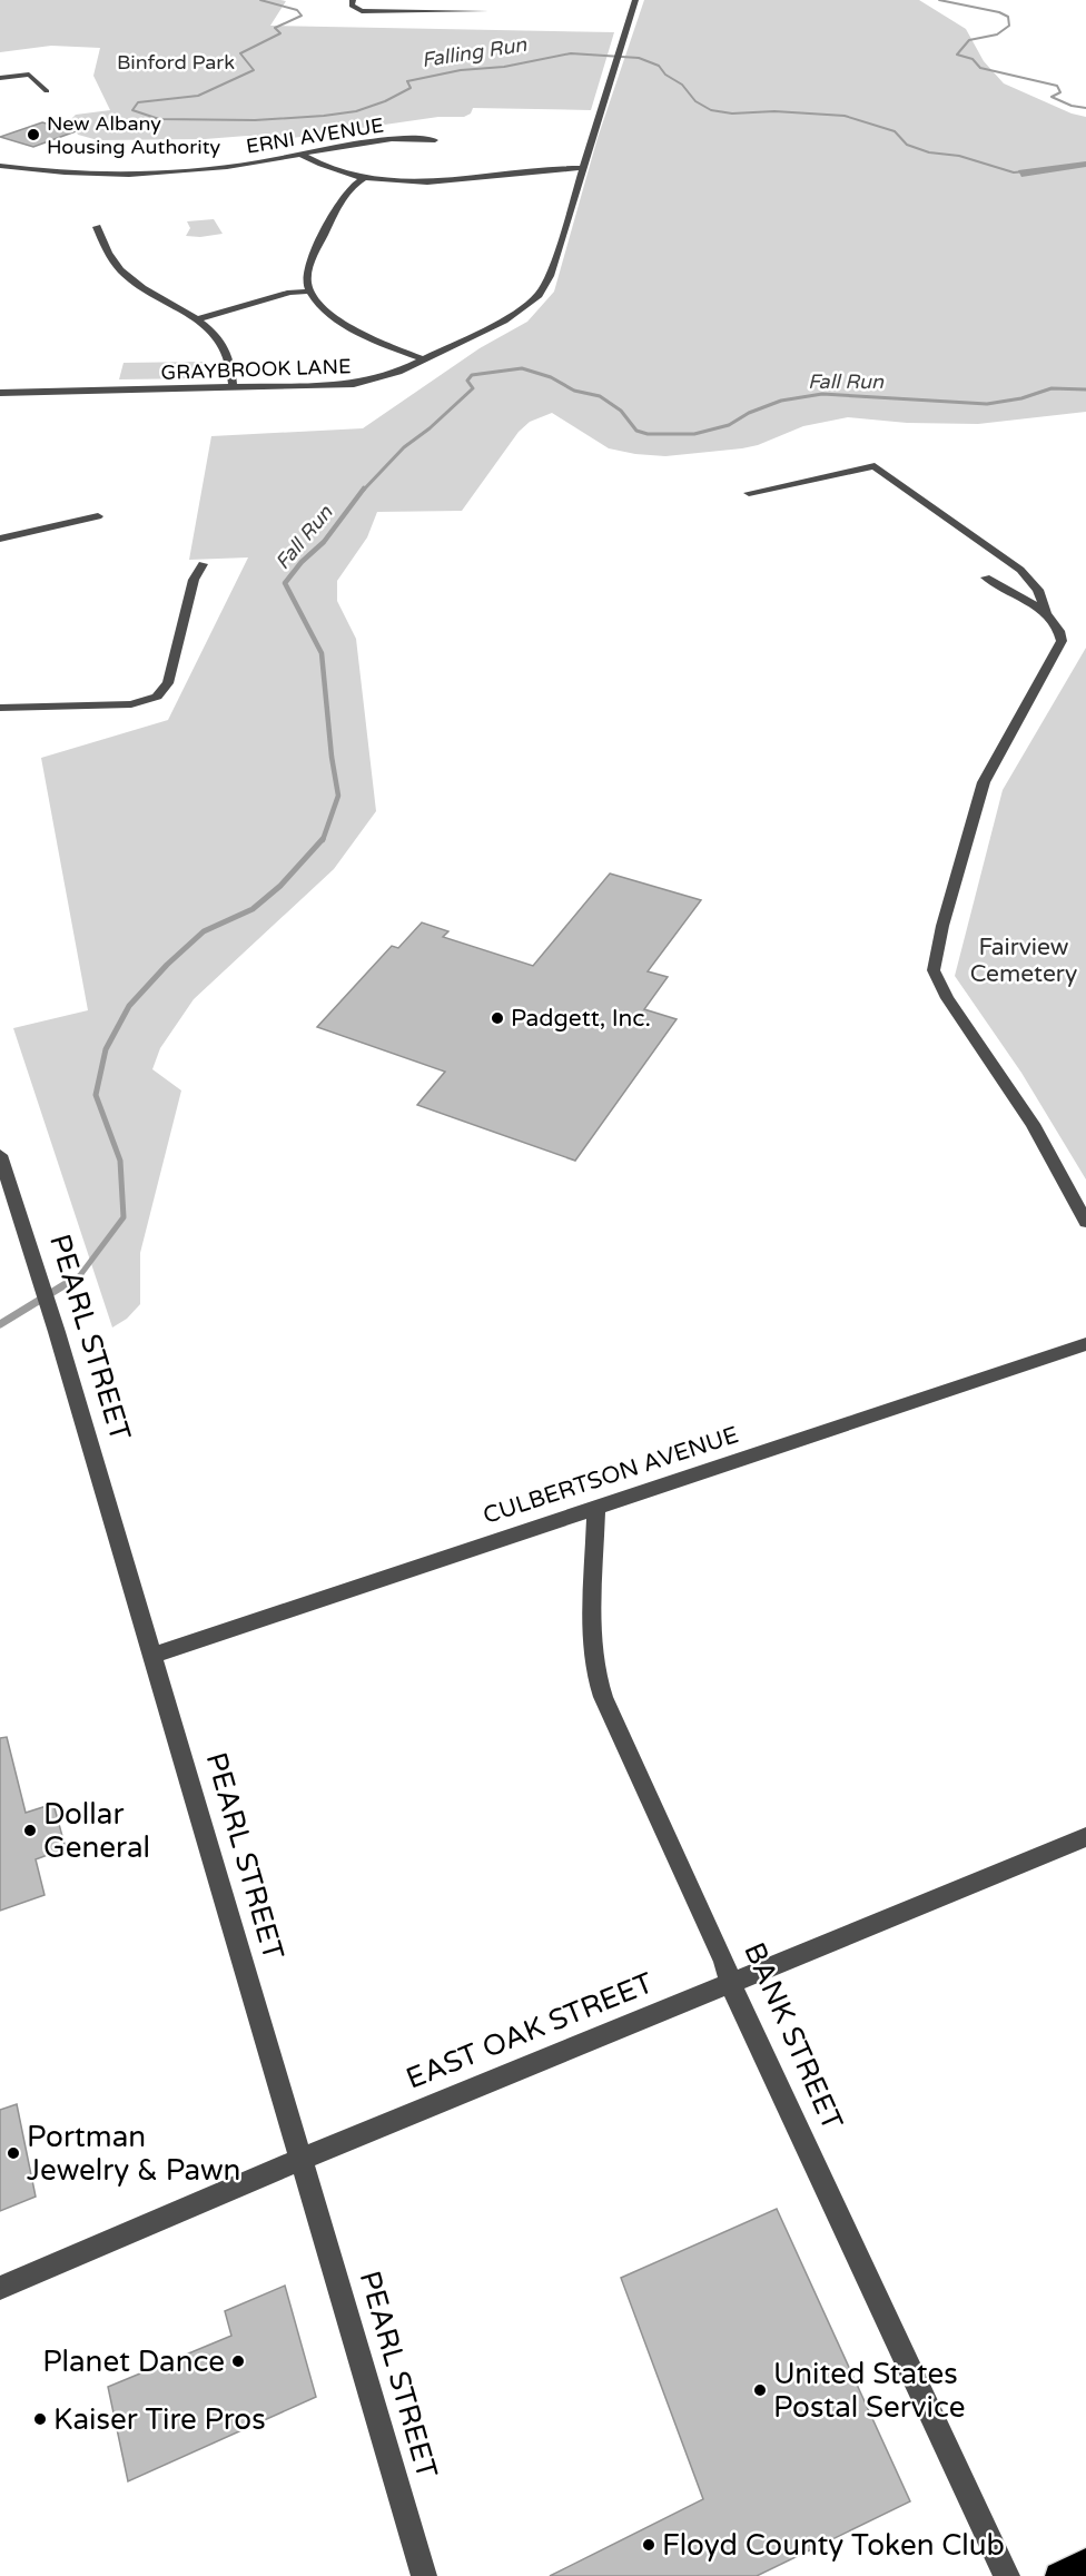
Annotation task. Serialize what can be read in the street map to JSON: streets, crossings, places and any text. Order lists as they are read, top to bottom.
{
  "streets": {
    "street": [
      "ERNI AVENUE",
      "GRAYBROOK LANE",
      "PEARL STREET",
      "CULBERTSON AVENUE",
      "EAST OAK STREET",
      "BANK STREET"
    ]
  },
  "crossings": [
    ["PEARL STREET", "CULBERTSON AVENUE"],
    ["PEARL STREET", "EAST OAK STREET"],
    ["CULBERTSON AVENUE", "BANK STREET"],
    ["EAST OAK STREET", "BANK STREET"]
  ],
  "water": ["Falling Run", "Fall Run"],
  "parks": ["Binford Park", "Fairview Cemetery"],
  "places": [
    "New Albany Housing Authority",
    "Padgett, Inc.",
    "Dollar General",
    "Portman Jewelry & Pawn",
    "Planet Dance",
    "United States Postal Service",
    "Kaiser Tire Pros",
    "Floyd County Token Club"
  ]
}
